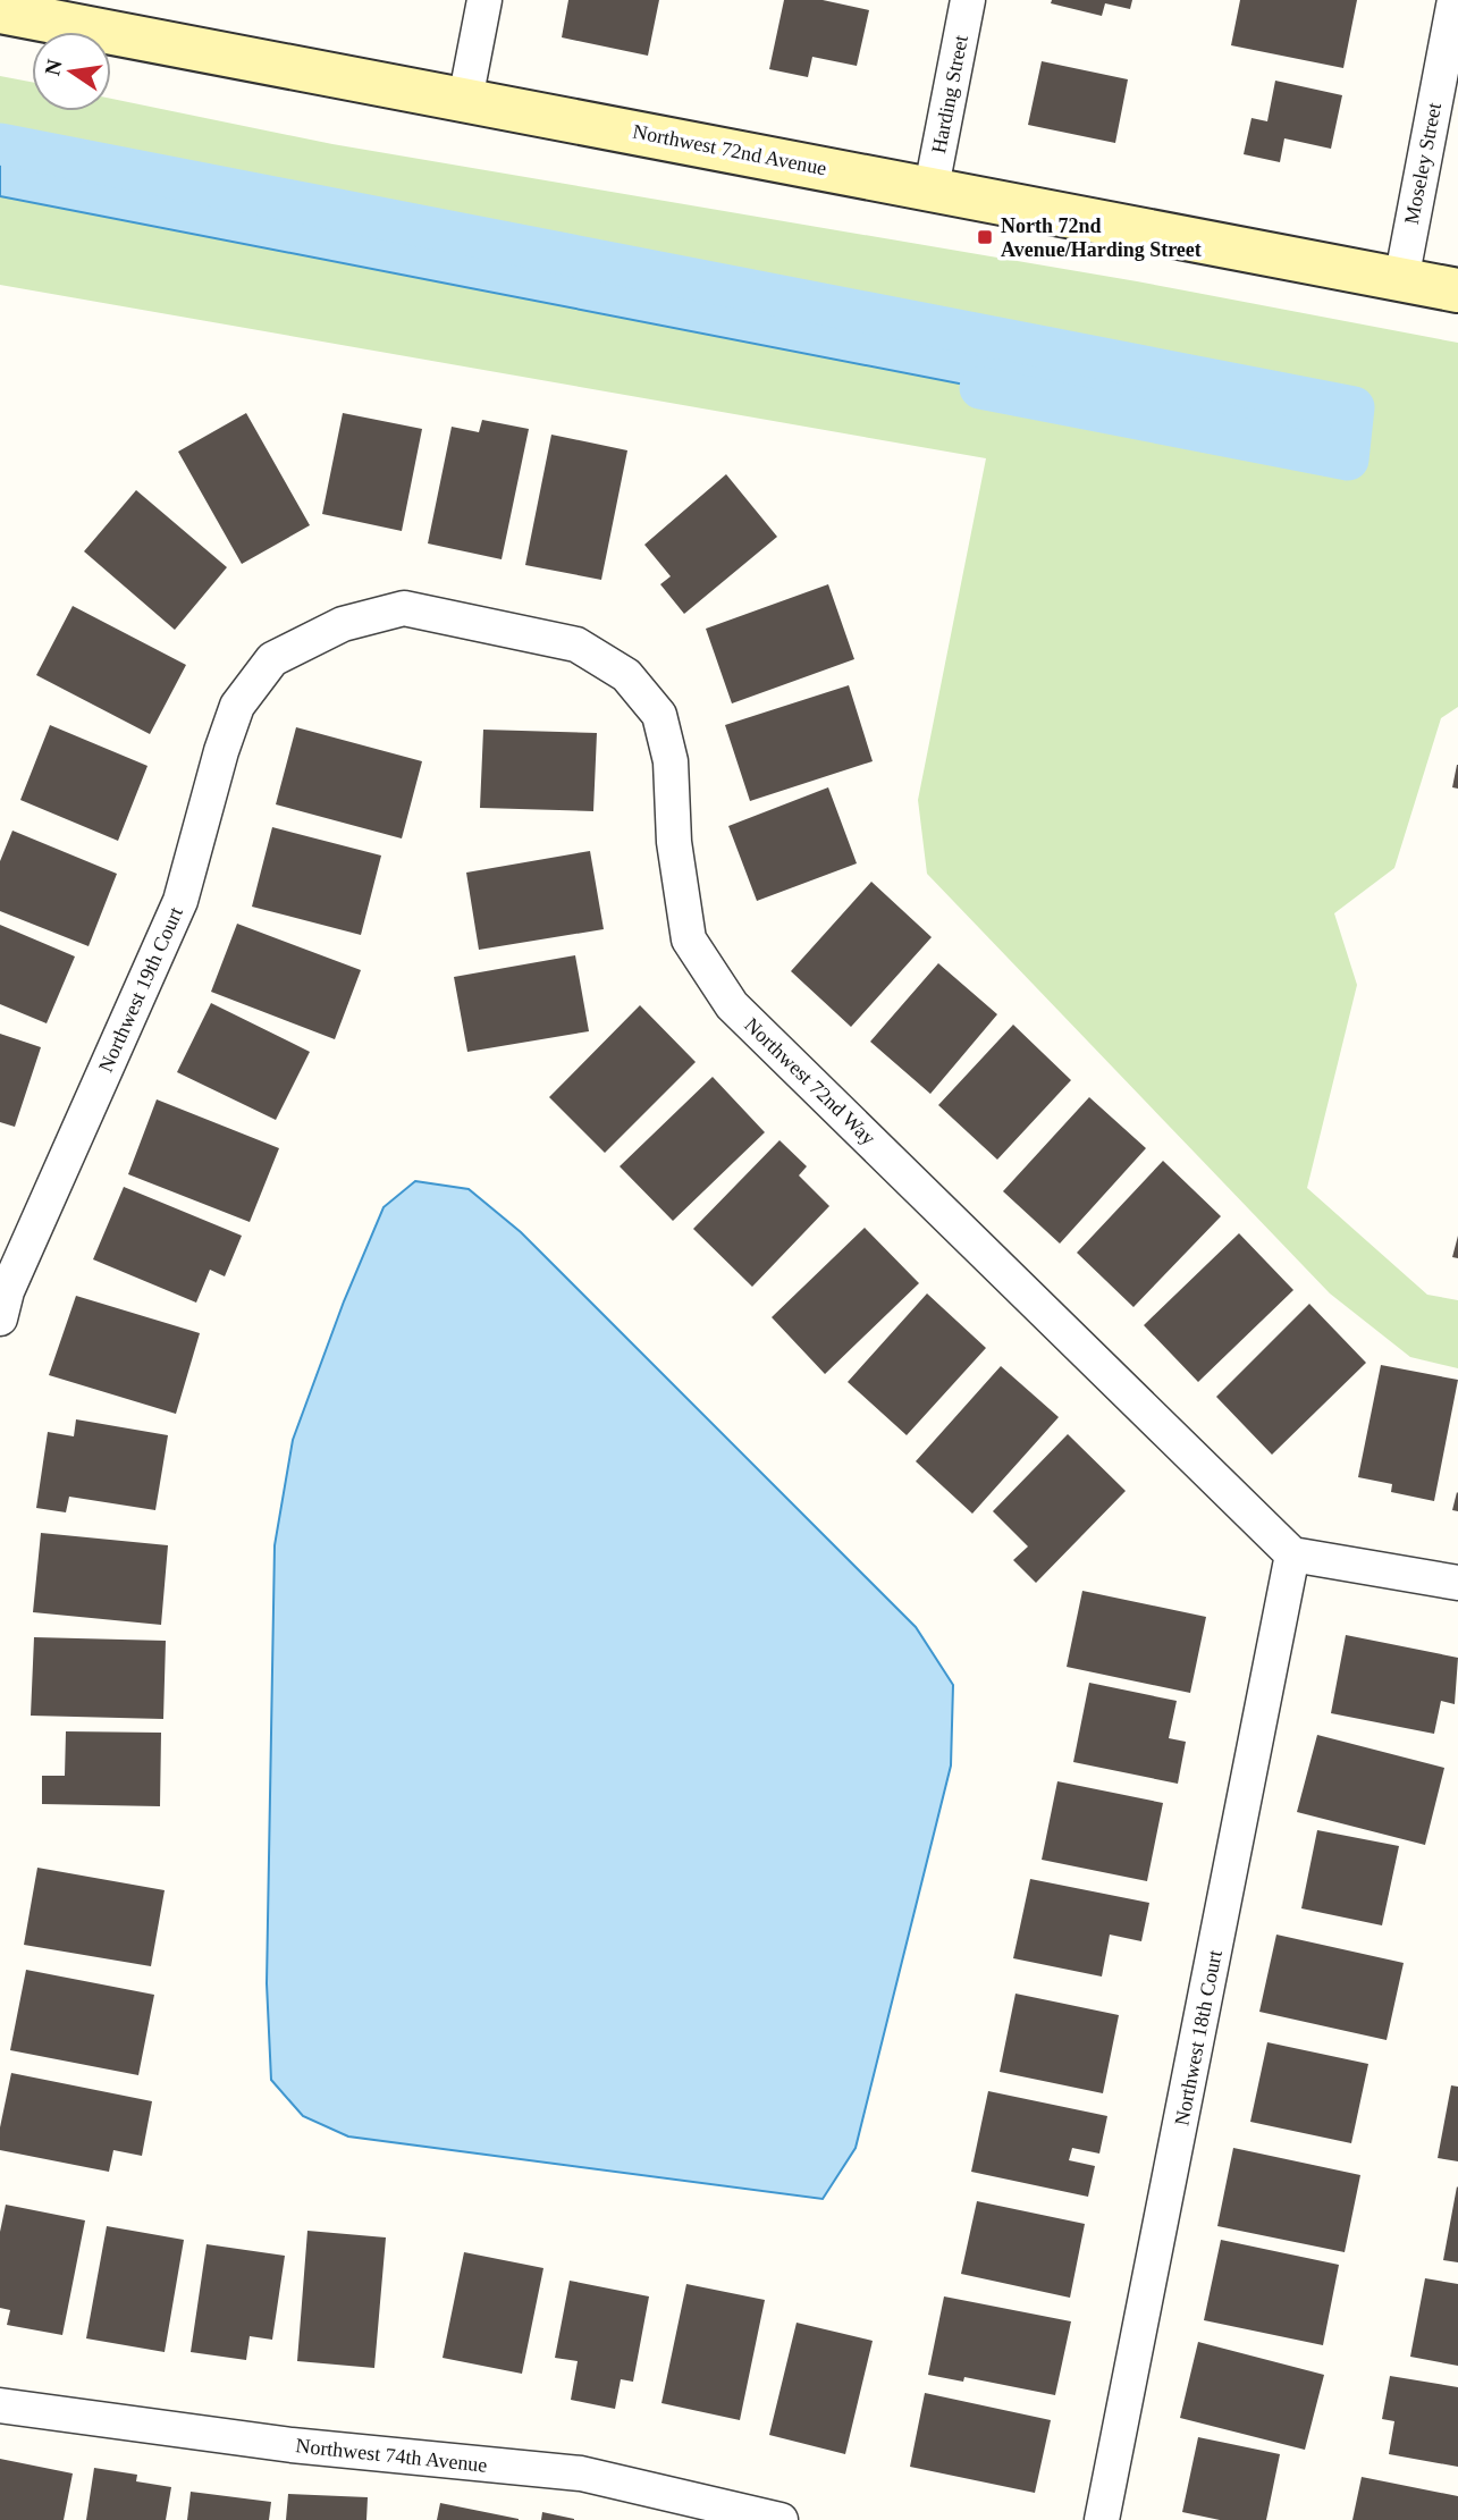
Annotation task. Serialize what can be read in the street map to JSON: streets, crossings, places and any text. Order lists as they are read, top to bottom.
{
  "streets": {
    "street": [
      "Harding Street",
      "Northwest 72nd Avenue",
      "Moseley Street",
      "Northwest 19th Court",
      "Northwest 72nd Way",
      "Northwest 18th Court",
      "Northwest 74th Avenue"
    ]
  },
  "crossings": [
    ["Harding Street", "Northwest 72nd Avenue"],
    ["Northwest 72nd Avenue", "Moseley Street"],
    ["Northwest 19th Court", "Northwest 72nd Way"],
    ["Northwest 72nd Way", "Northwest 18th Court"]
  ],
  "places": {
    "transit": ["North 72nd Avenue/Harding Street"]
  },
  "north": "left"
}
